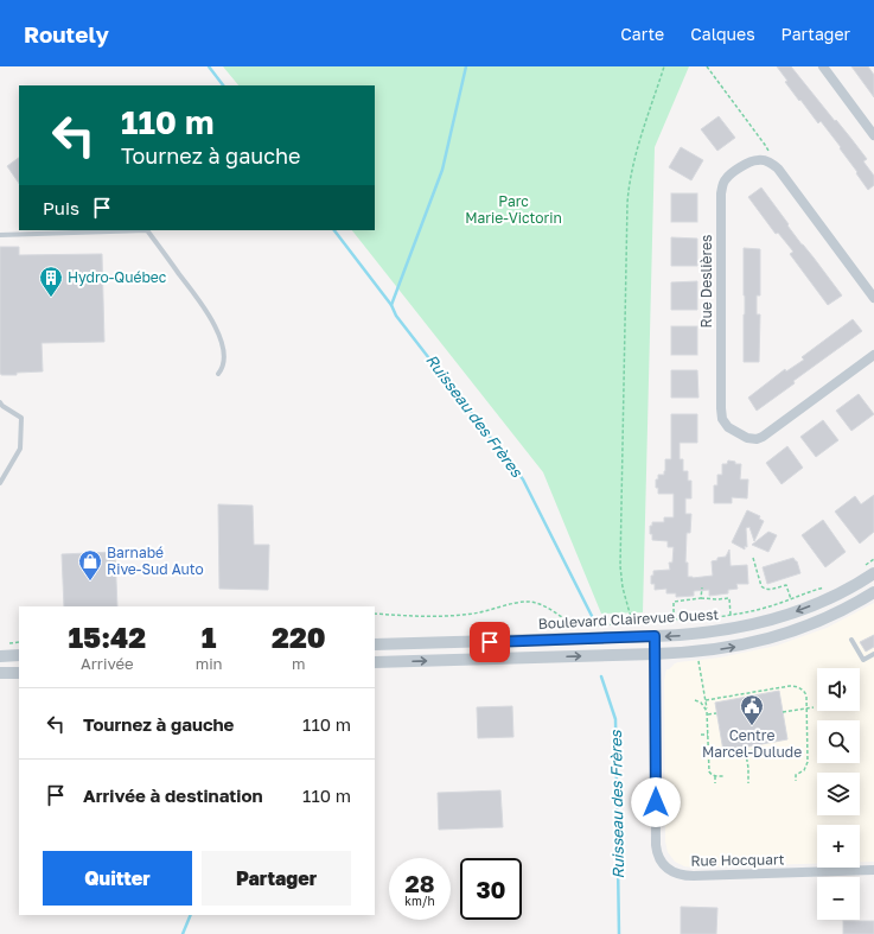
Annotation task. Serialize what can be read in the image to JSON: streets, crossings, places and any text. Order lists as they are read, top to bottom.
{
  "streets": {
    "street": ["Rue Deslières", "Boulevard Clairevue Ouest", "Rue Hocquart"]
  },
  "crossings": [
    ["Boulevard Clairevue Ouest", "Rue Hocquart"]
  ],
  "water": ["Ruisseau des Frères"],
  "parks": ["Parc Marie-Victorin"],
  "places": {
    "building": ["Hydro-Québec"],
    "shop": ["Barnabé Rive-Sud Auto"],
    "public building": ["Centre Marcel-Dulude"]
  },
  "page": {
    "header": "Routely",
    "nav": ["Carte", "Calques", "Partager"],
    "turn": ["110 m", "Tournez à gauche"],
    "then": "Puis",
    "eta": [
      "15:42",
      "Arrivée",
      "1",
      "min",
      "220",
      "m"
    ],
    "map_buttons": ["+", "−"],
    "list": [
      {
        "name": "Tournez à gauche",
        "value": "110 m"
      },
      {
        "name": "Arrivée à destination",
        "value": "110 m"
      }
    ],
    "buttons": ["Quitter", "Partager"],
    "speed": "28 km/h",
    "limit": "30"
  }
}
